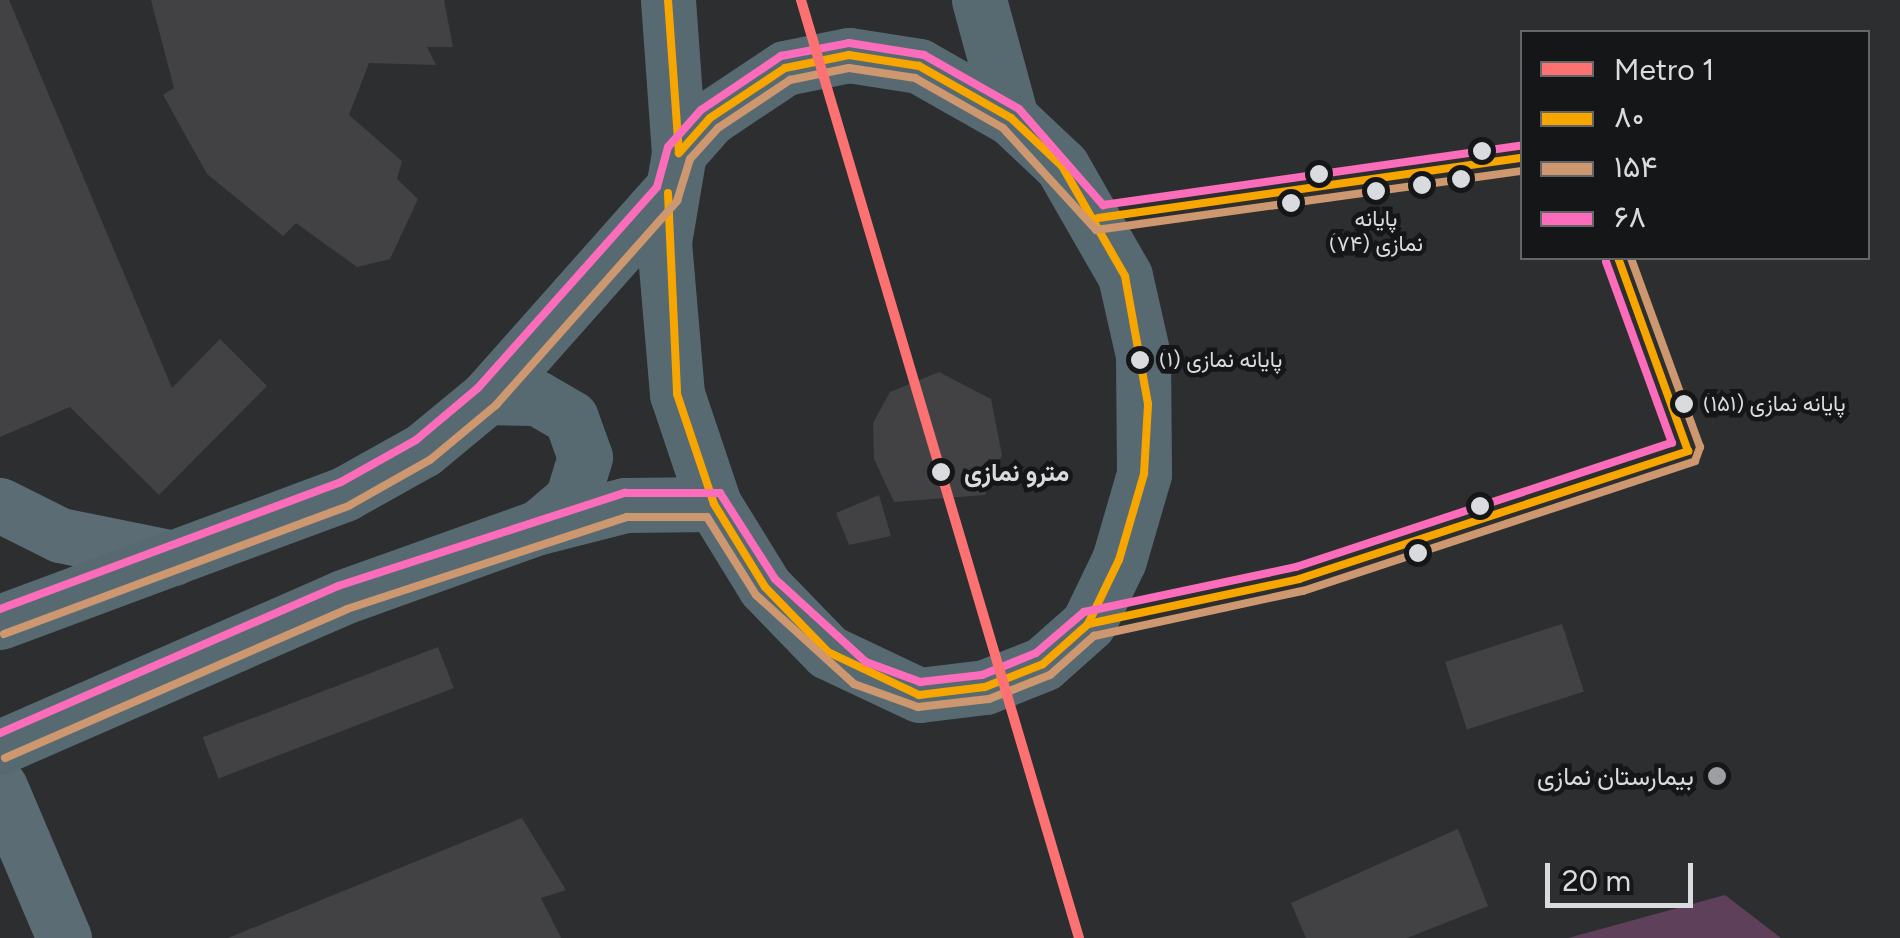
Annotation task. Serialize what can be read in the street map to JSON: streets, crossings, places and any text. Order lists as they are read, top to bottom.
{
  "places": [
    "پایانه نمازی (۷۴)",
    "پایانه نمازی (۱)",
    "پایانه نمازی (۱۵۱)",
    "مترو نمازی",
    "بیمارستان نمازی"
  ],
  "lines": [
    "metro line 1",
    "transit line ۸۰",
    "transit line ۶۸",
    "transit line ۱۵۴"
  ],
  "legend": [
    "Metro 1",
    "۸۰",
    "۱۵۴",
    "۶۸"
  ],
  "scale_bar": "20 m"
}
